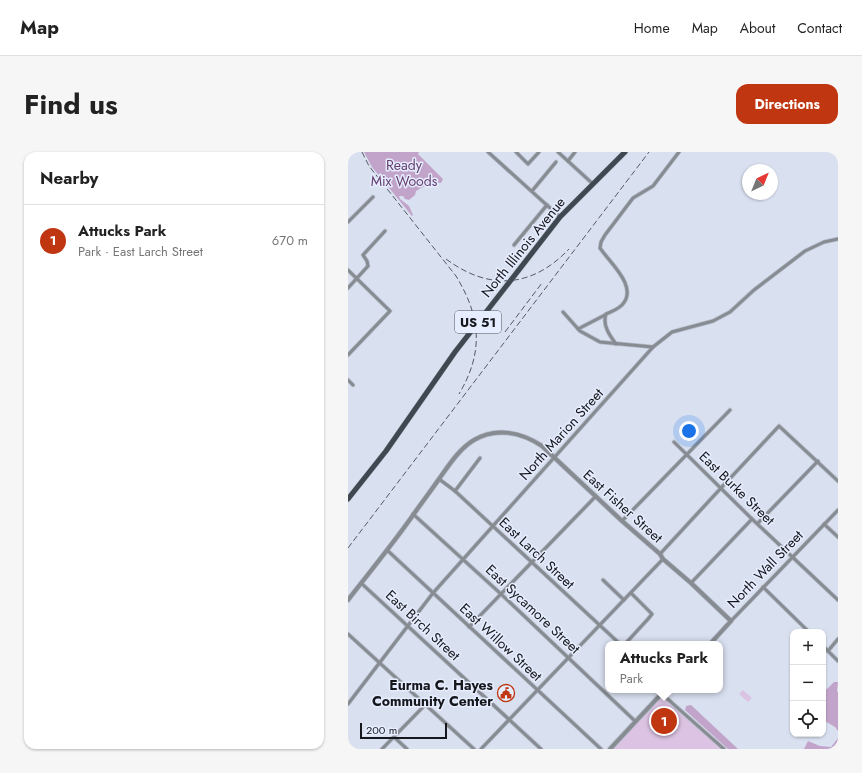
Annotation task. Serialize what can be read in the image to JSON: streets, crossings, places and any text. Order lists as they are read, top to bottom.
{
  "streets": {
    "main road": ["North Illinois Avenue", "US 51"],
    "street": [
      "North Marion Street",
      "East Burke Street",
      "East Fisher Street",
      "East Larch Street",
      "North Wall Street",
      "East Sycamore Street",
      "East Birch Street",
      "East Willow Street"
    ]
  },
  "crossings": [
    ["North Marion Street", "East Fisher Street"],
    ["North Marion Street", "East Larch Street"],
    ["North Marion Street", "East Sycamore Street"],
    ["North Marion Street", "East Birch Street"],
    ["North Marion Street", "East Willow Street"],
    ["East Burke Street", "North Wall Street"],
    ["East Fisher Street", "East Larch Street"],
    ["East Fisher Street", "North Wall Street"],
    ["East Fisher Street", "East Sycamore Street"],
    ["East Fisher Street", "East Birch Street"],
    ["East Fisher Street", "East Willow Street"]
  ],
  "parks": ["Ready Mix Woods"],
  "places": {
    "public building": ["Eurma C. Hayes Community Center"]
  },
  "scale_bar": "200 m",
  "north": "top right",
  "page": {
    "header": "Map",
    "nav": [
      "Home",
      "Map",
      "About",
      "Contact"
    ],
    "title": "Find us",
    "buttons": "Directions",
    "heading": "Nearby",
    "list": [
      {
        "mark": "1",
        "name": "Attucks Park",
        "note": "Park · East Larch Street",
        "value": "670 m"
      }
    ],
    "map_buttons": ["+", "−"],
    "popup": ["Attucks Park", "Park"],
    "pins": "1",
    "scale": "200 m"
  }
}
